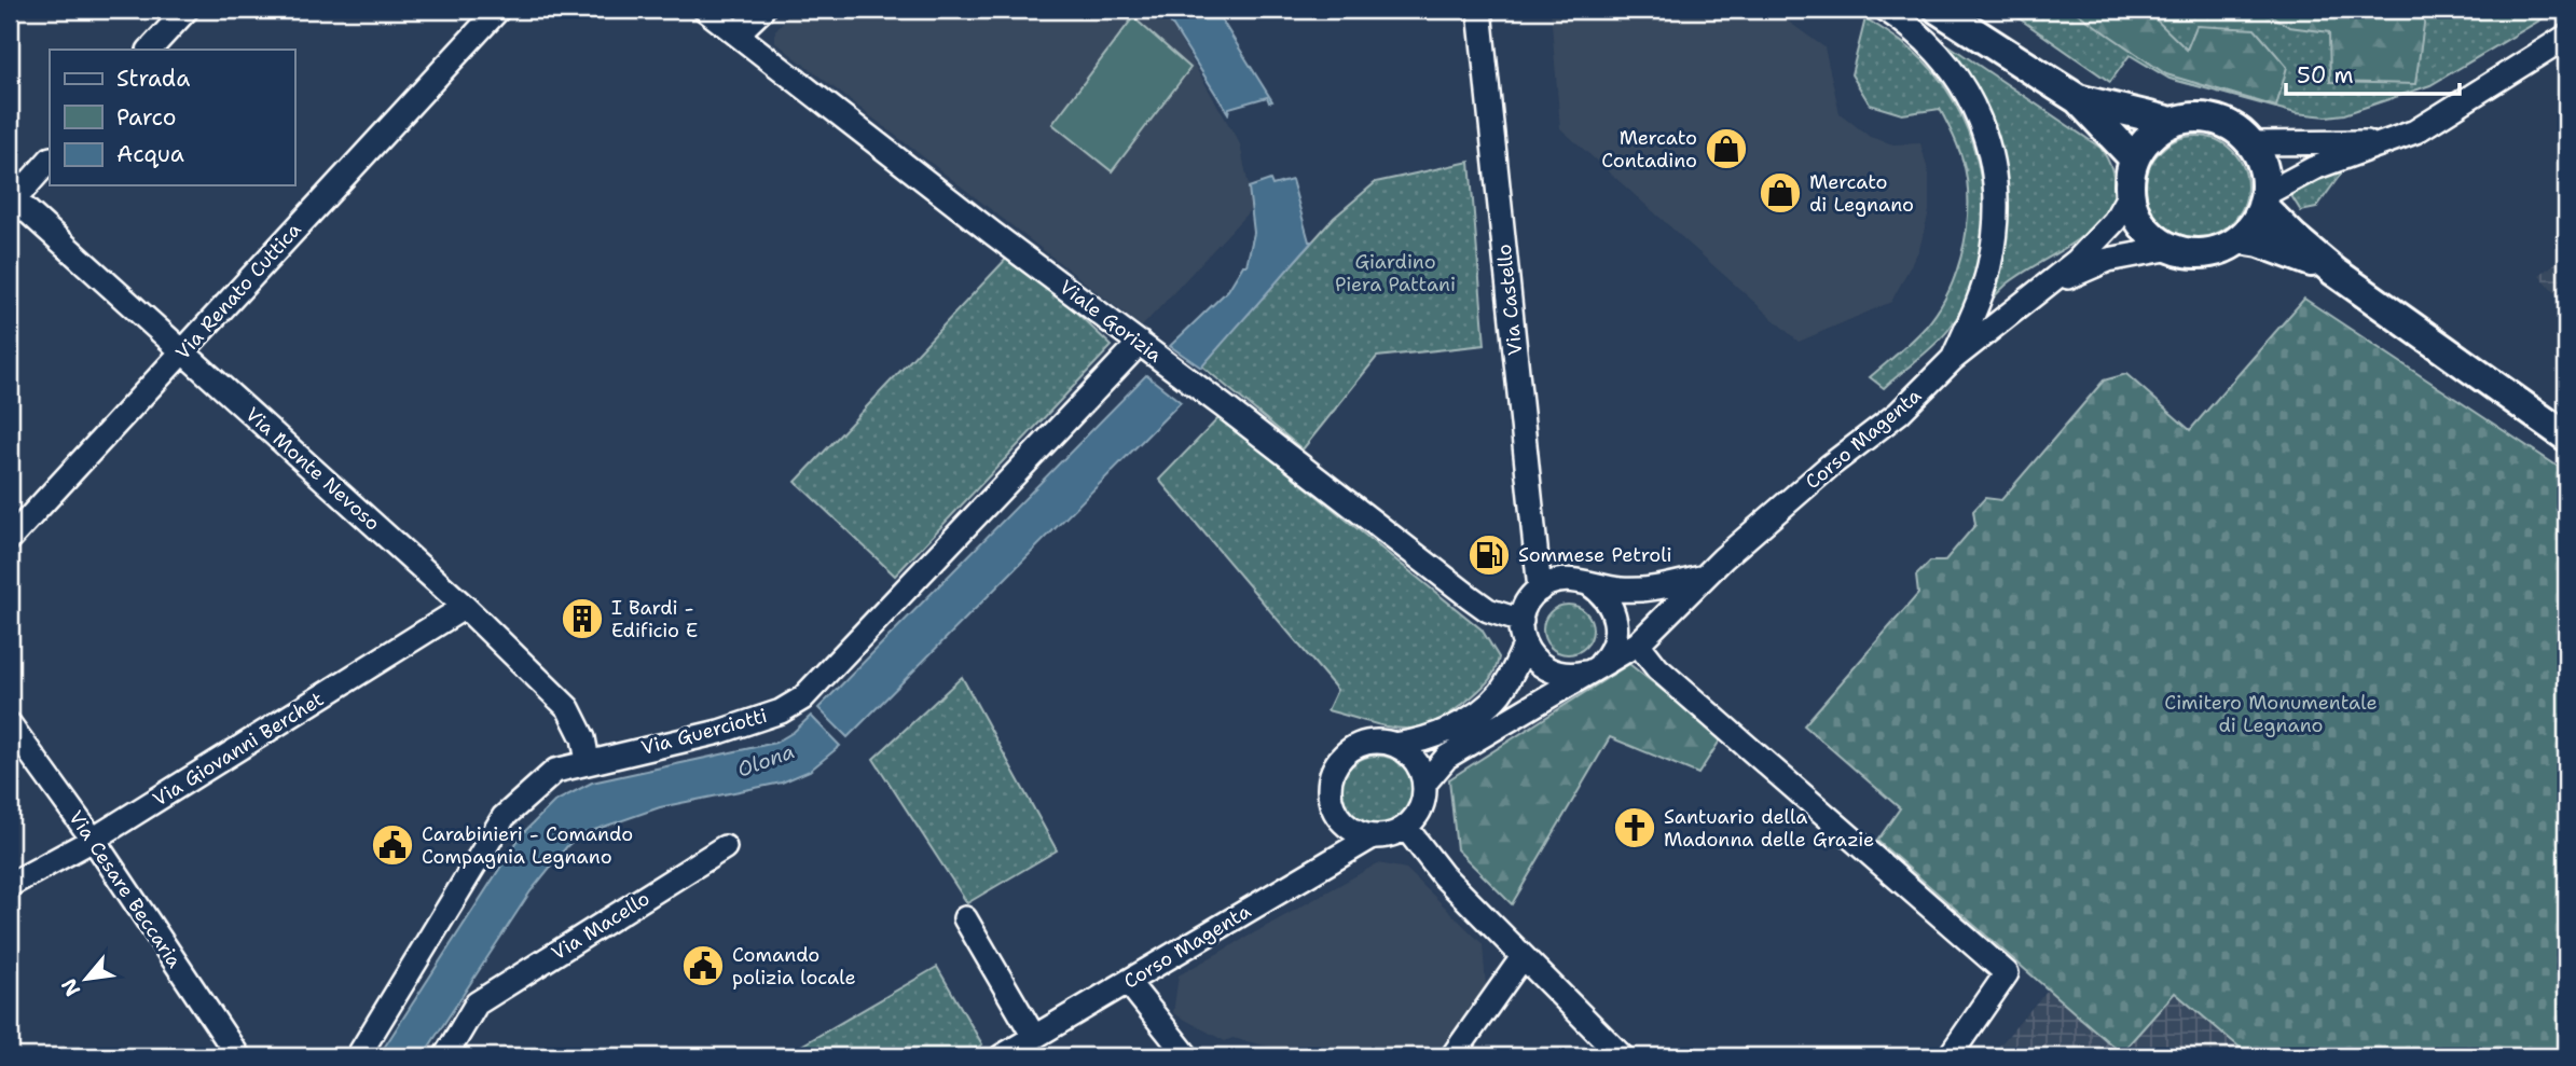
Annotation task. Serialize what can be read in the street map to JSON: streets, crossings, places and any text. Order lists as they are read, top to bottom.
{
  "streets": {
    "street": [
      "Via Renato Cuttica",
      "Via Castello",
      "Viale Gorizia",
      "Corso Magenta",
      "Via Monte Nevoso",
      "Via Guerciotti",
      "Via Giovanni Berchet",
      "Via Cesare Beccaria",
      "Via Macello"
    ]
  },
  "crossings": [
    ["Via Renato Cuttica", "Via Monte Nevoso"],
    ["Via Castello", "Viale Gorizia"],
    ["Via Castello", "Corso Magenta"],
    ["Viale Gorizia", "Corso Magenta"],
    ["Viale Gorizia", "Via Guerciotti"],
    ["Via Monte Nevoso", "Via Guerciotti"],
    ["Via Monte Nevoso", "Via Giovanni Berchet"],
    ["Via Giovanni Berchet", "Via Cesare Beccaria"]
  ],
  "water": ["Olona"],
  "parks": ["Giardino Piera Pattani", "Cimitero Monumentale di Legnano"],
  "places": {
    "shop": ["Mercato Contadino", "Mercato di Legnano"],
    "fuel station": ["Sommese Petroli"],
    "building": ["I Bardi - Edificio E"],
    "church": ["Santuario della Madonna delle Grazie"],
    "public building": ["Carabinieri - Comando Compagnia Legnano", "Comando polizia locale"]
  },
  "legend": ["Strada", "Parco", "Acqua"],
  "scale_bar": "50 m",
  "north": "bottom left"
}
